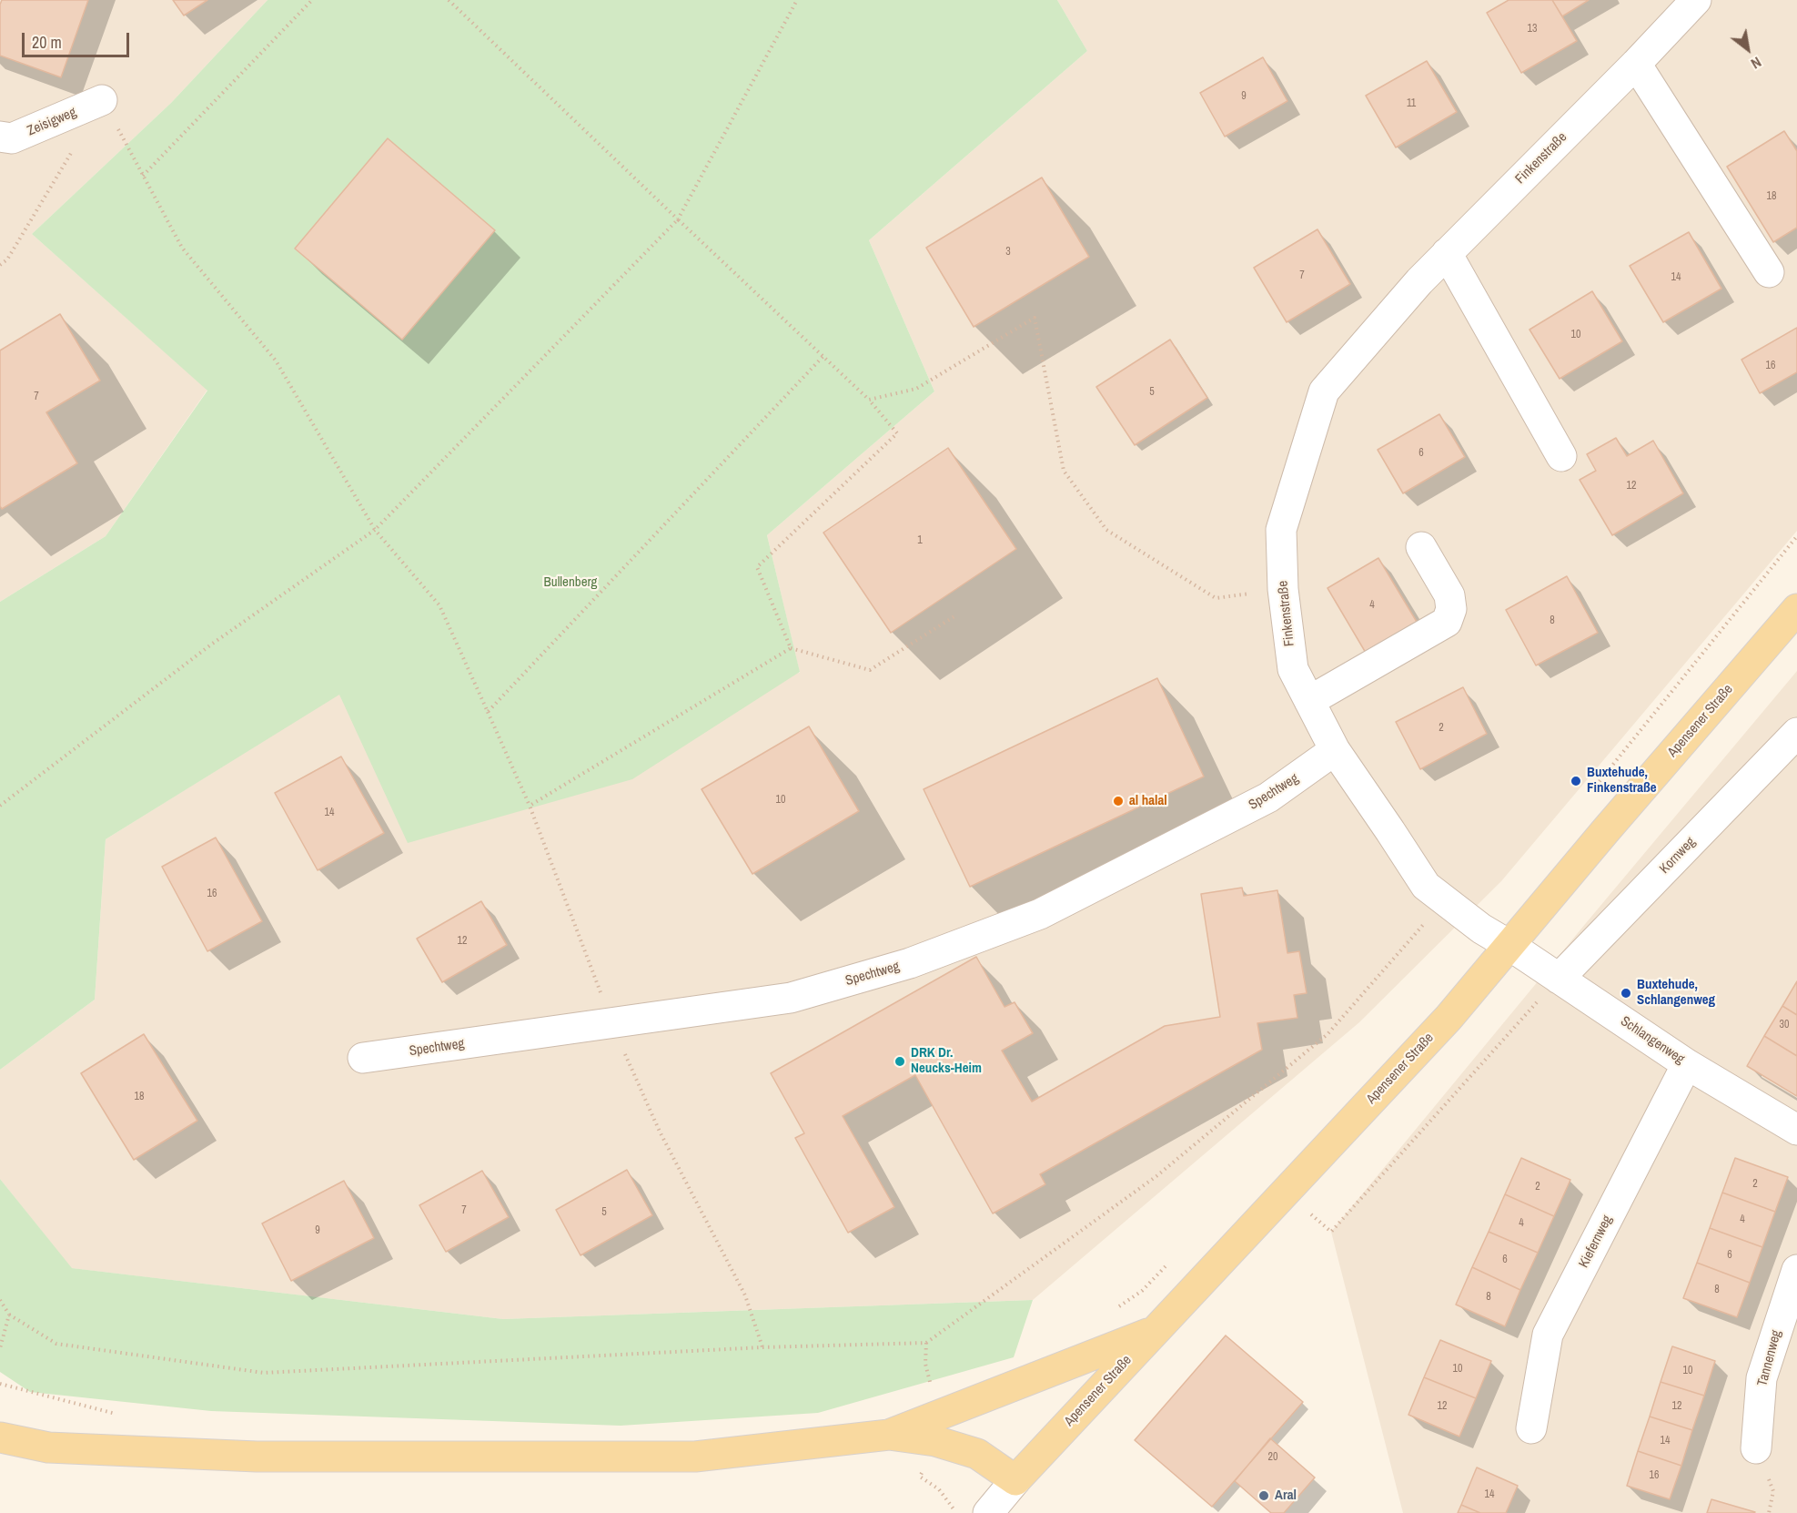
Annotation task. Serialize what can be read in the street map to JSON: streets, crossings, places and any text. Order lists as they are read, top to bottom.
{
  "streets": {
    "main road": ["Apensener Straße"],
    "street": [
      "Zeisigweg",
      "Finkenstraße",
      "Spechtweg",
      "Kornweg",
      "Schlangenweg",
      "Kiefernweg",
      "Tannenweg"
    ]
  },
  "crossings": [
    ["Finkenstraße", "Apensener Straße"],
    ["Finkenstraße", "Spechtweg"],
    ["Finkenstraße", "Schlangenweg"],
    ["Apensener Straße", "Schlangenweg"],
    ["Kornweg", "Schlangenweg"],
    ["Schlangenweg", "Kiefernweg"]
  ],
  "parks": ["Bullenberg"],
  "places": [
    "Buxtehude, Finkenstraße",
    "al halal",
    "Buxtehude, Schlangenweg",
    "DRK Dr. Neucks-Heim",
    "Aral"
  ],
  "house_numbers": [
    "13",
    "9",
    "11",
    "18",
    "3",
    "7",
    "14",
    "10",
    "16",
    "5",
    "7",
    "6",
    "12",
    "1",
    "4",
    "8",
    "2",
    "10",
    "14",
    "16",
    "12",
    "30",
    "18",
    "2",
    "2",
    "7",
    "5",
    "4",
    "4",
    "9",
    "6",
    "6",
    "8",
    "8",
    "10",
    "10",
    "12",
    "12",
    "14",
    "20",
    "16",
    "14"
  ],
  "scale_bar": "20 m",
  "north": "bottom right"
}
